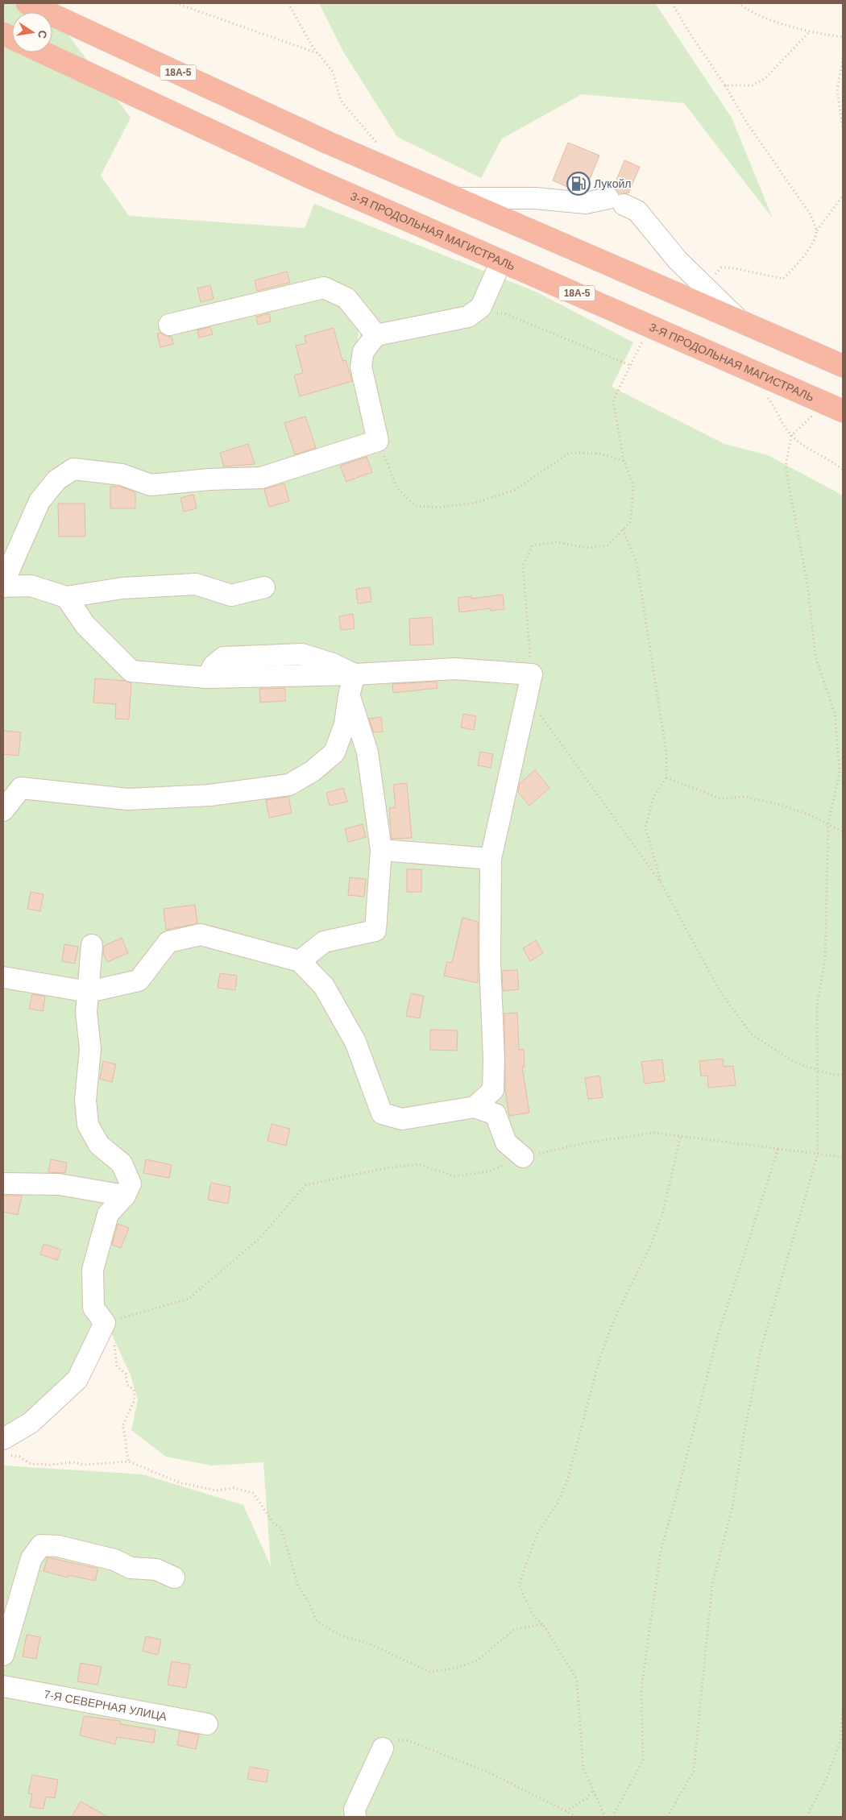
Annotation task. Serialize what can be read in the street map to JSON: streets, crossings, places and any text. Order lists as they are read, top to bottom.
{
  "streets": {
    "highway": ["18А-5", "3-Я ПРОДОЛЬНАЯ МАГИСТРАЛЬ"],
    "lane": ["7-Я СЕВЕРНАЯ УЛИЦА"]
  },
  "places": {
    "fuel station": ["Лукойл"]
  },
  "north": "right"
}
